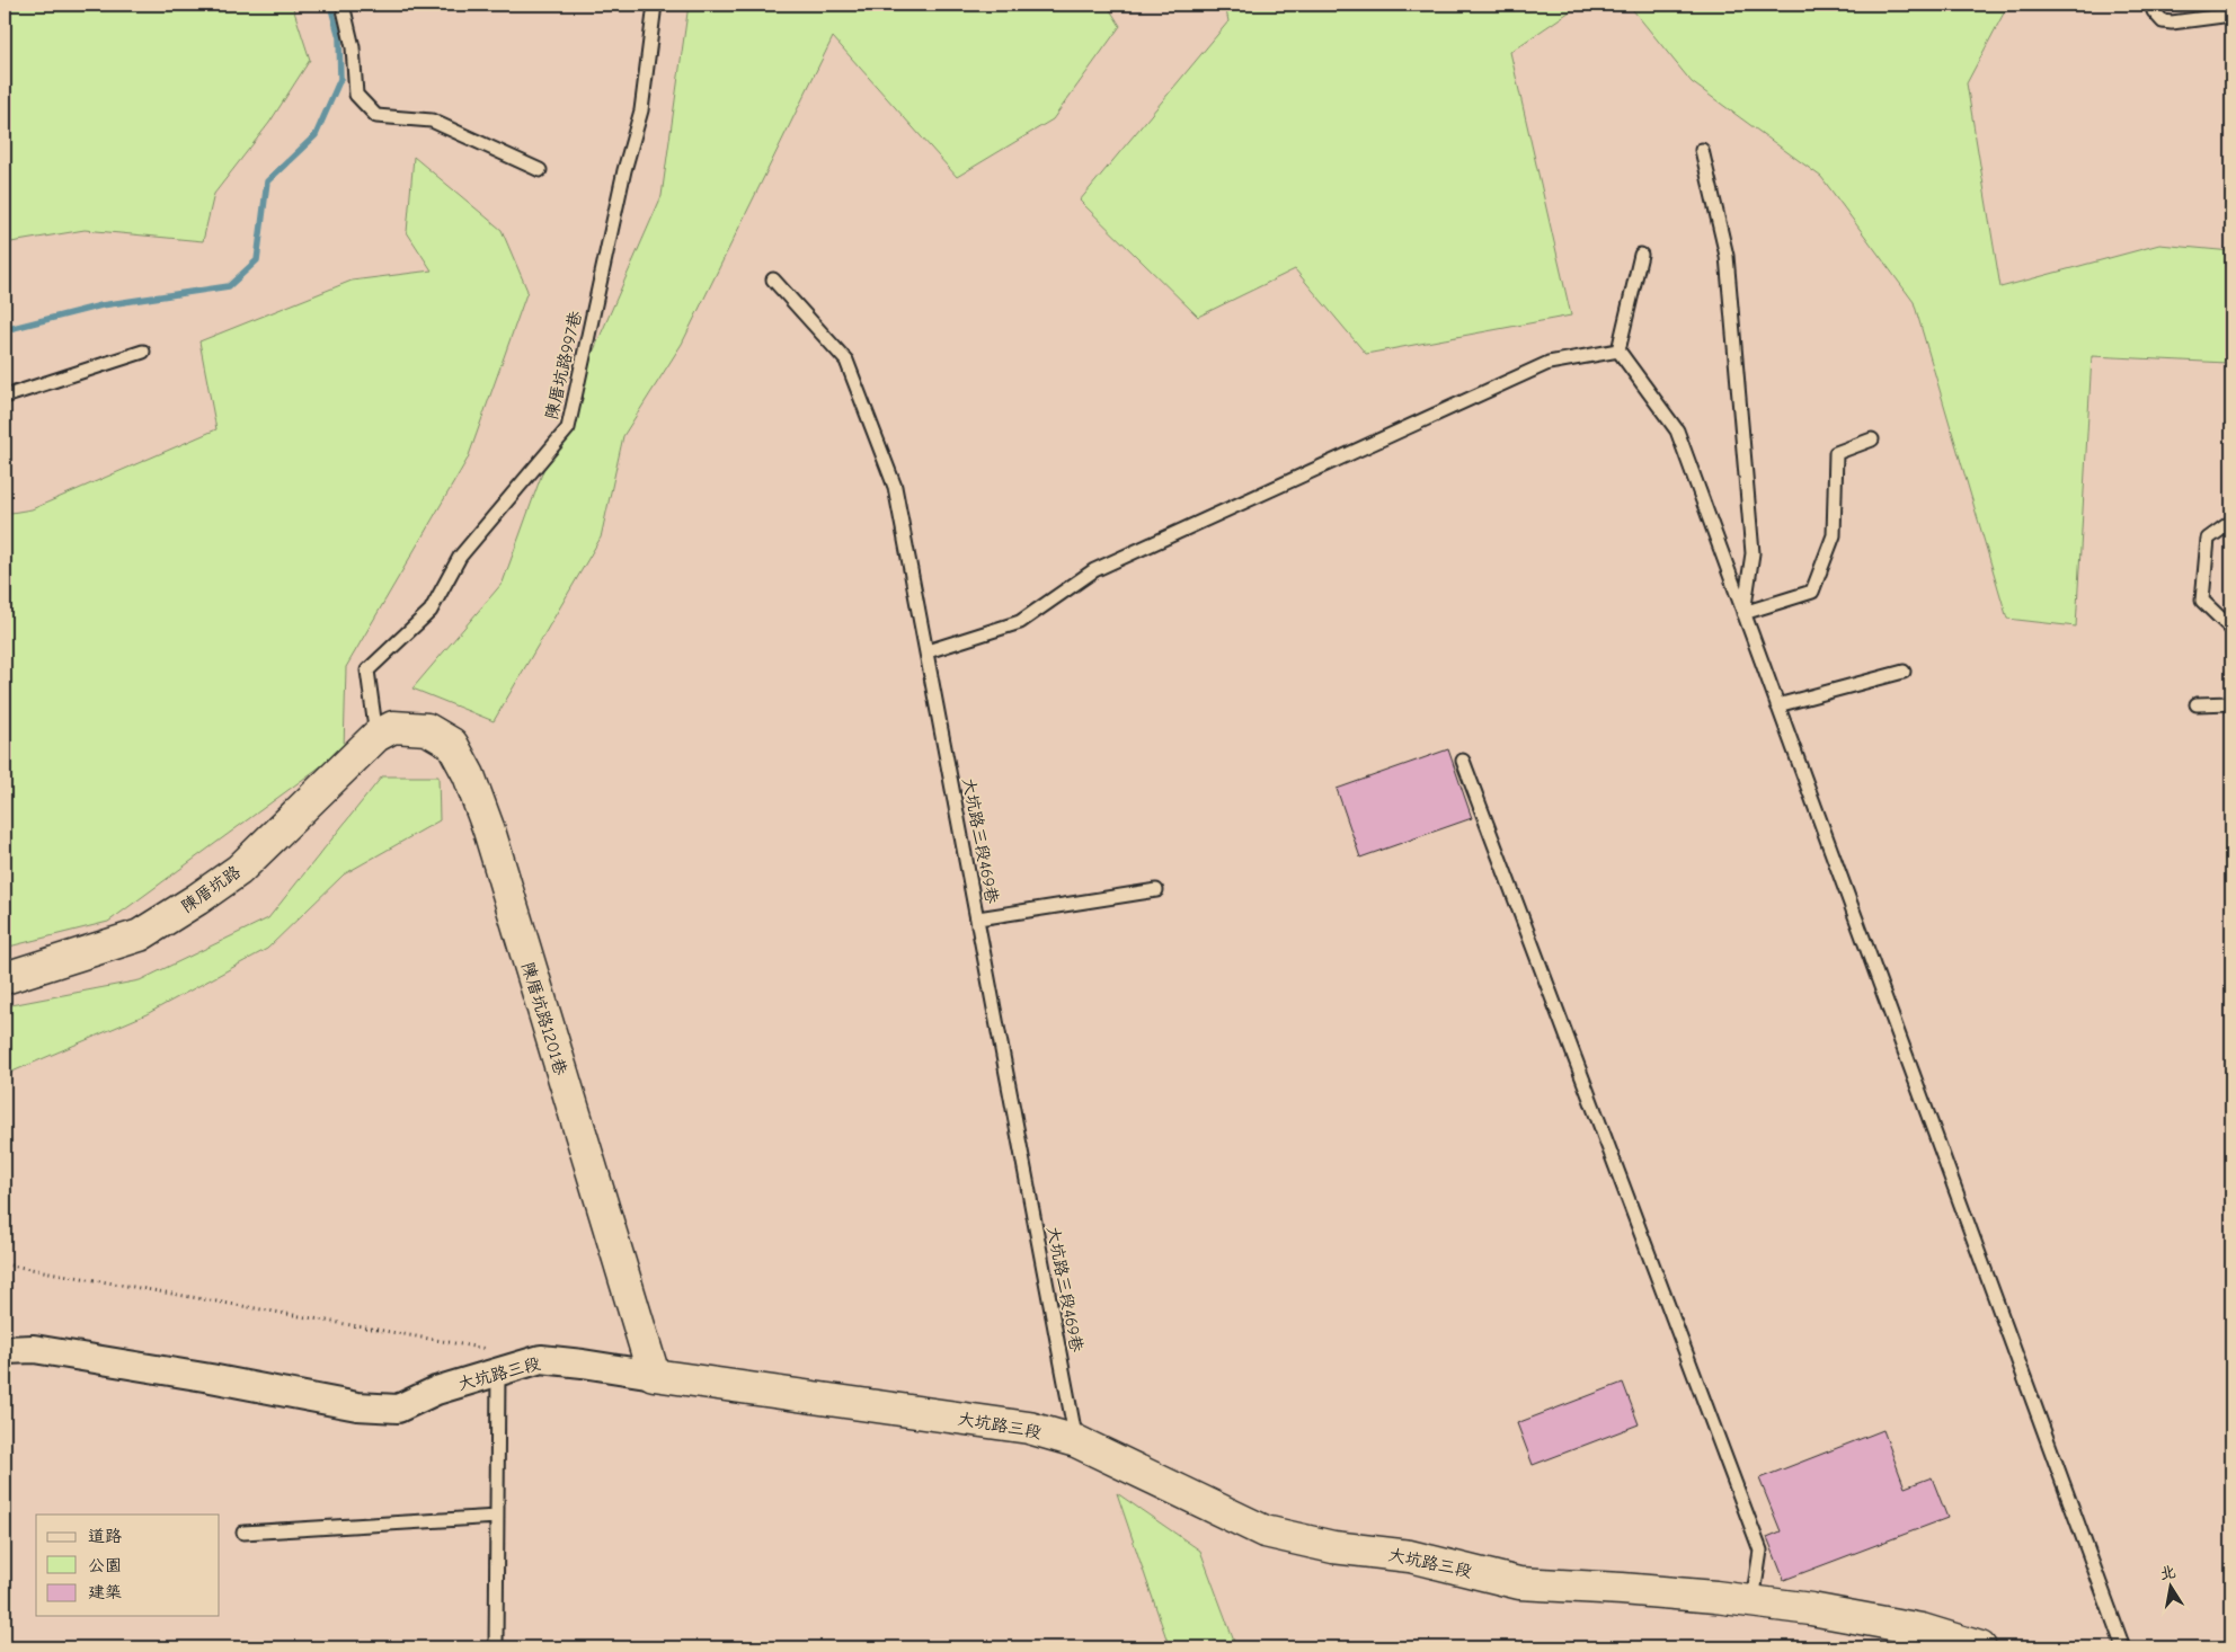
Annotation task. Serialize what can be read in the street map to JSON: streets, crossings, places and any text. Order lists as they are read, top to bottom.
{
  "streets": {
    "street": ["陳厝坑路", "陳厝坑路1201巷", "大坑路三段"],
    "lane": ["陳厝坑路997巷", "大坑路三段469巷"]
  },
  "crossings": [
    ["陳厝坑路997巷", "陳厝坑路"],
    ["陳厝坑路997巷", "陳厝坑路1201巷"],
    ["大坑路三段469巷", "大坑路三段"],
    ["陳厝坑路", "陳厝坑路1201巷"],
    ["陳厝坑路1201巷", "大坑路三段"]
  ],
  "legend": ["道路", "公園", "建築"],
  "north": "top"
}
